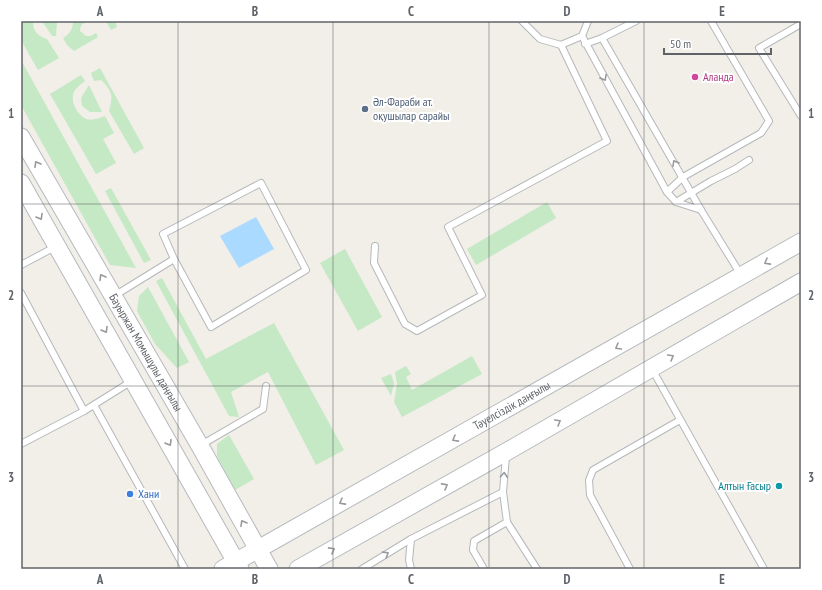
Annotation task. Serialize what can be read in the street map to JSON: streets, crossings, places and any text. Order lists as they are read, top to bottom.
{
  "streets": {
    "main road": ["Бауыржан Момышұлы даңғылы", "Тәуелсіздік даңғылы"]
  },
  "crossings": [
    ["Бауыржан Момышұлы даңғылы", "Тәуелсіздік даңғылы"]
  ],
  "places": [
    "Аланда",
    "Әл-Фараби ат. оқушылар сарайы",
    "Алтын Ғасыр",
    "Хани"
  ],
  "scale_bar": "50 m",
  "grid": {
    "columns": [
      "A",
      "B",
      "C",
      "D",
      "E"
    ],
    "rows": ["1", "2", "3"]
  }
}
